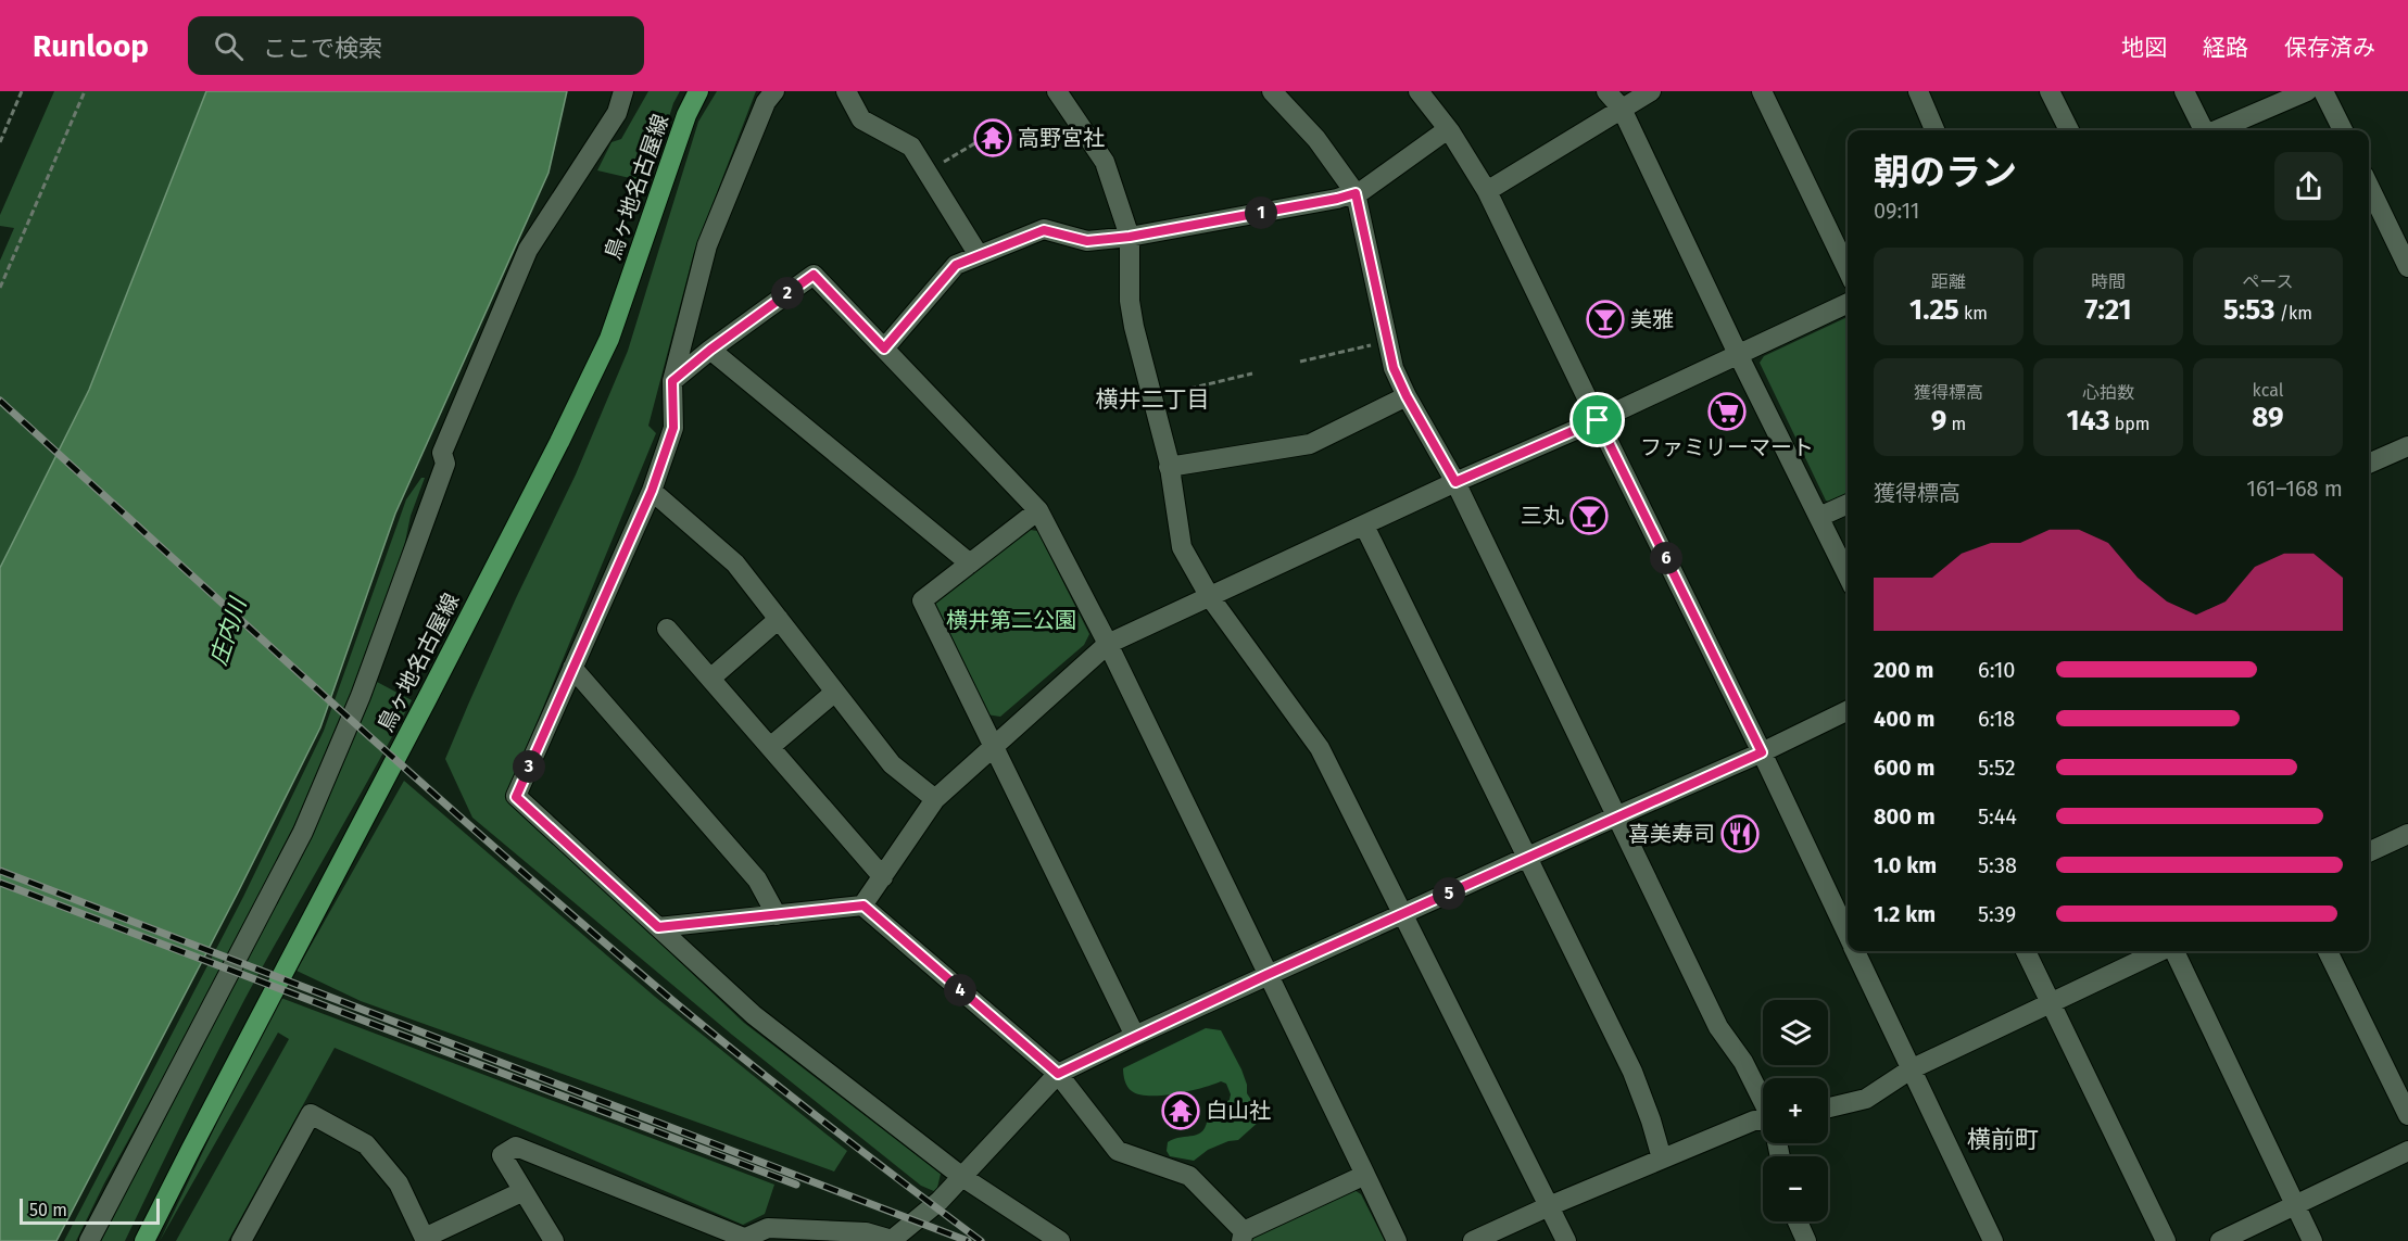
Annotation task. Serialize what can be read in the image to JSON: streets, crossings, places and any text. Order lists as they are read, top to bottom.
{
  "streets": {
    "main road": ["鳥ヶ地名古屋線"]
  },
  "districts": ["横井二丁目", "横前町"],
  "water": ["庄内川"],
  "parks": ["横井第二公園"],
  "places": {
    "temple": ["高野宮社", "白山社"],
    "bar": ["美雅", "三丸"],
    "supermarket": ["ファミリーマート"],
    "restaurant": ["喜美寿司"]
  },
  "scale_bar": "50 m",
  "page": {
    "header": "Runloop",
    "search": "ここで検索",
    "nav": ["地図", "経路", "保存済み"],
    "heading": ["朝のラン", "09:11"],
    "pins": [
      "1",
      "2",
      "6",
      "3",
      "5",
      "4"
    ],
    "stats": [
      ["距離", "1.25 km"],
      ["時間", "7:21"],
      ["ペース", "5:53 /km"],
      ["獲得標高", "9 m"],
      ["心拍数", "143 bpm"],
      ["kcal", "89"]
    ],
    "chart": ["獲得標高", "161–168 m"],
    "list": [
      {
        "name": "200 m",
        "note": "6:10"
      },
      {
        "name": "400 m",
        "note": "6:18"
      },
      {
        "name": "600 m",
        "note": "5:52"
      },
      {
        "name": "800 m",
        "note": "5:44"
      },
      {
        "name": "1.0 km",
        "note": "5:38"
      },
      {
        "name": "1.2 km",
        "note": "5:39"
      }
    ],
    "map_buttons": ["+", "−"],
    "scale": "50 m"
  }
}
